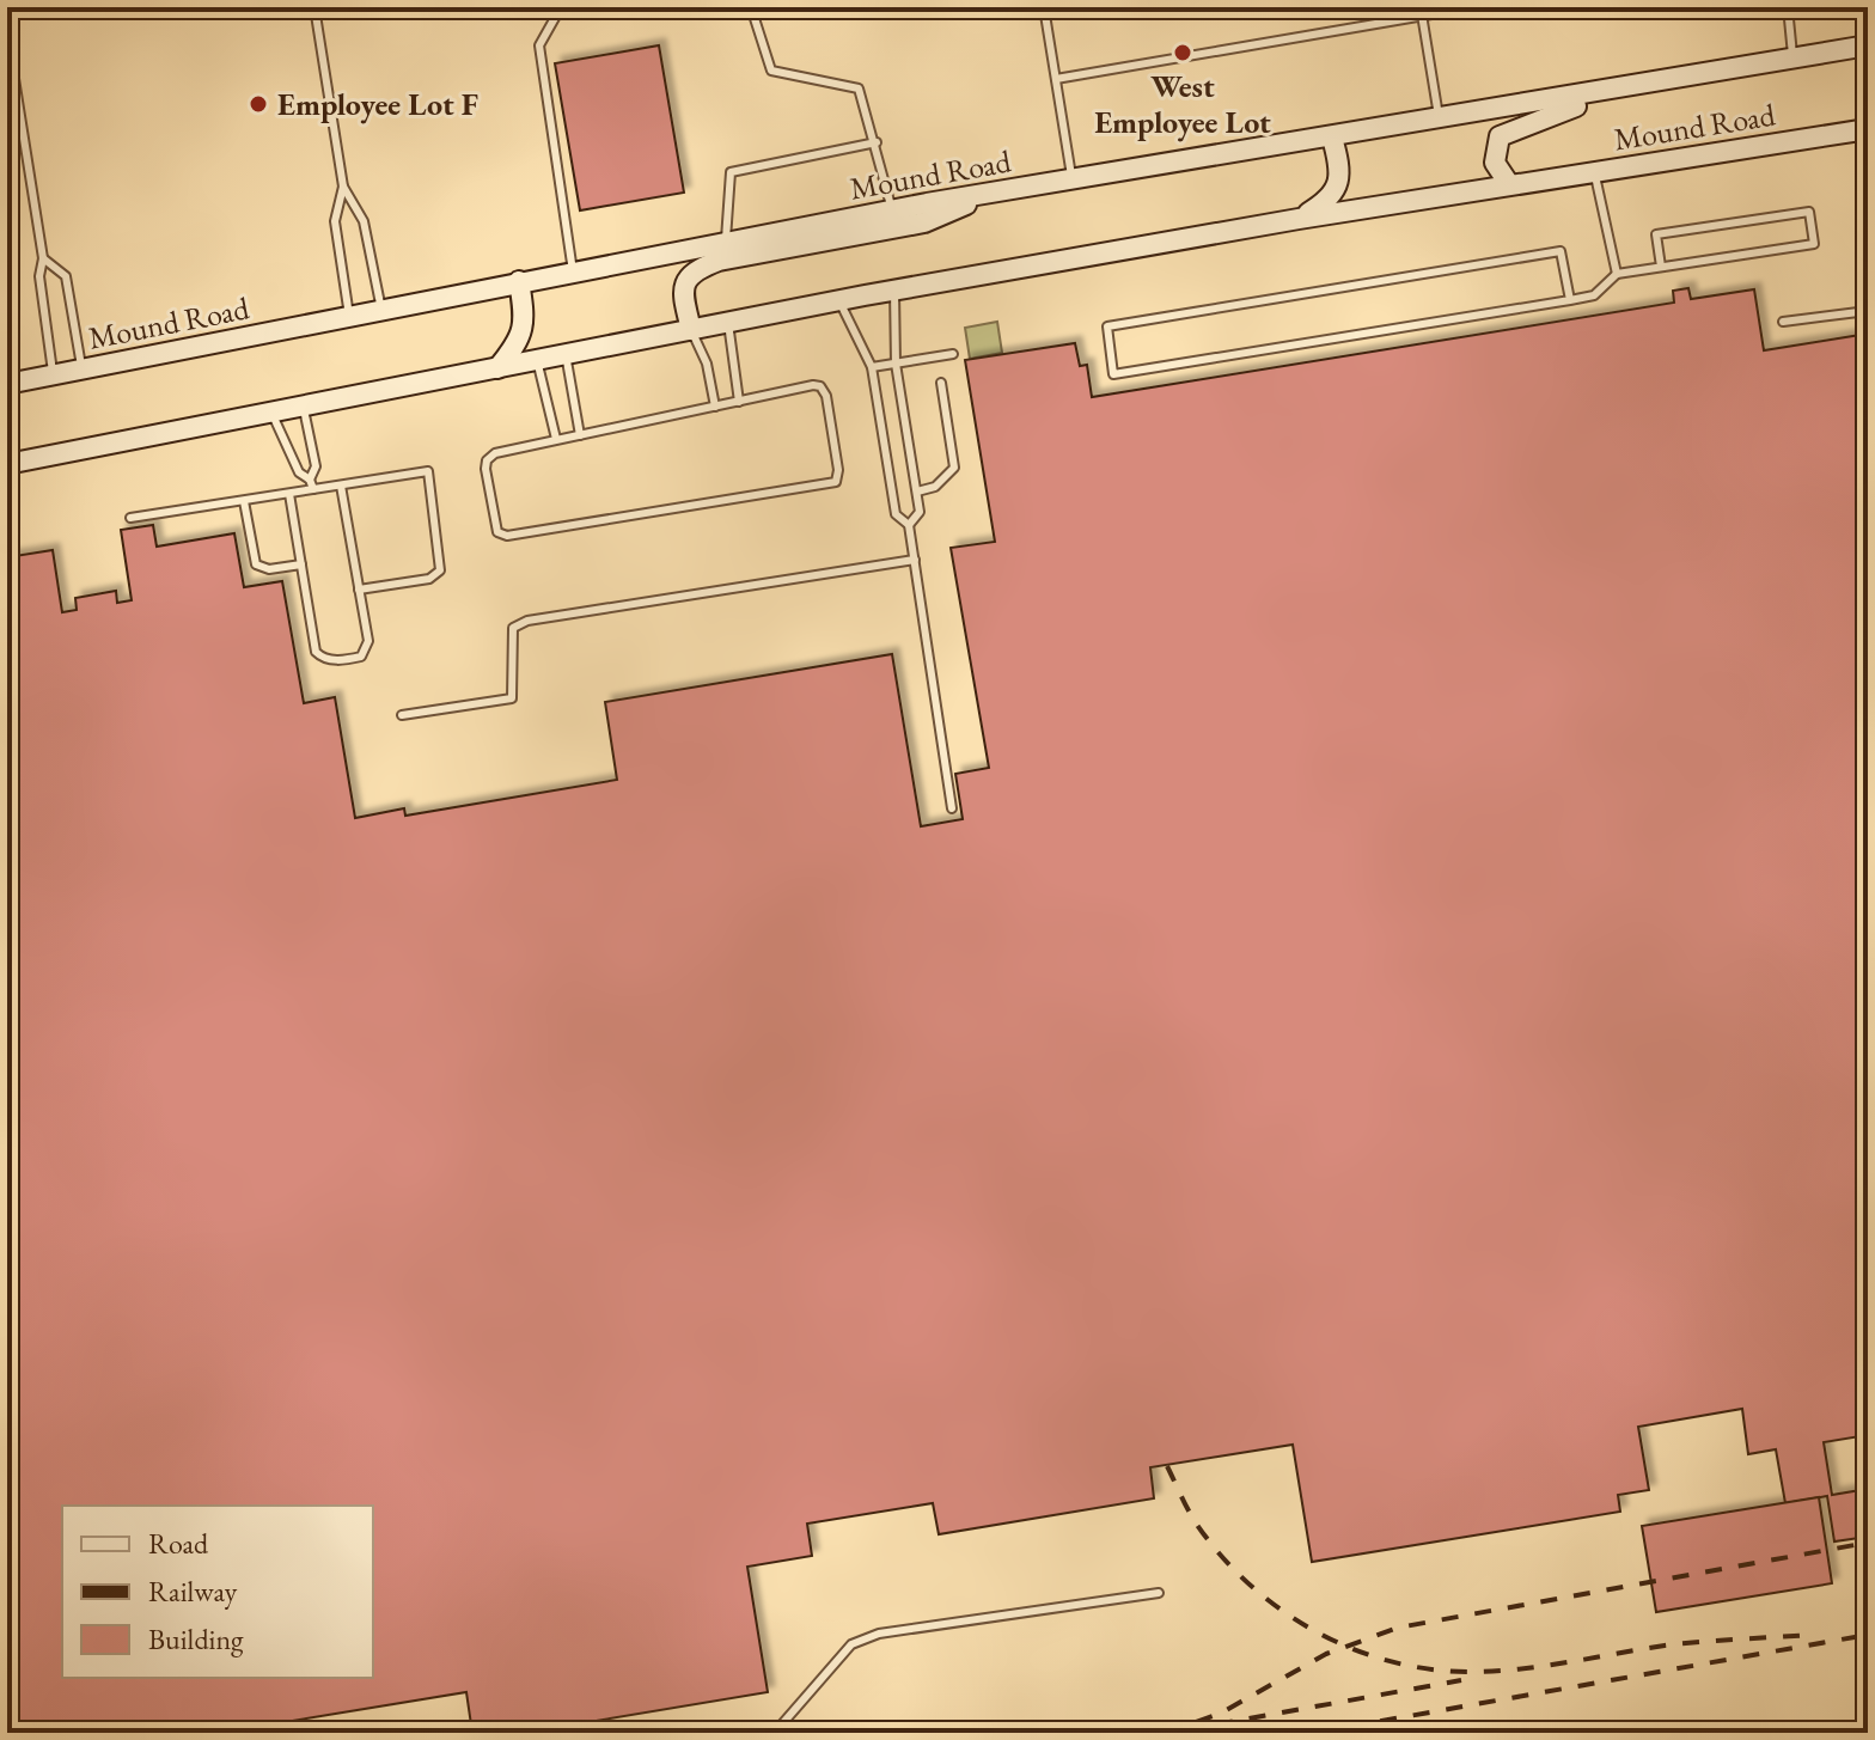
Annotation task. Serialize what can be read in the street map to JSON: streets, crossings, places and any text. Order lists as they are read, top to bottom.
{
  "streets": {
    "main road": ["Mound Road"]
  },
  "places": ["West Employee Lot", "Employee Lot F"],
  "legend": ["Road", "Railway", "Building"]
}
